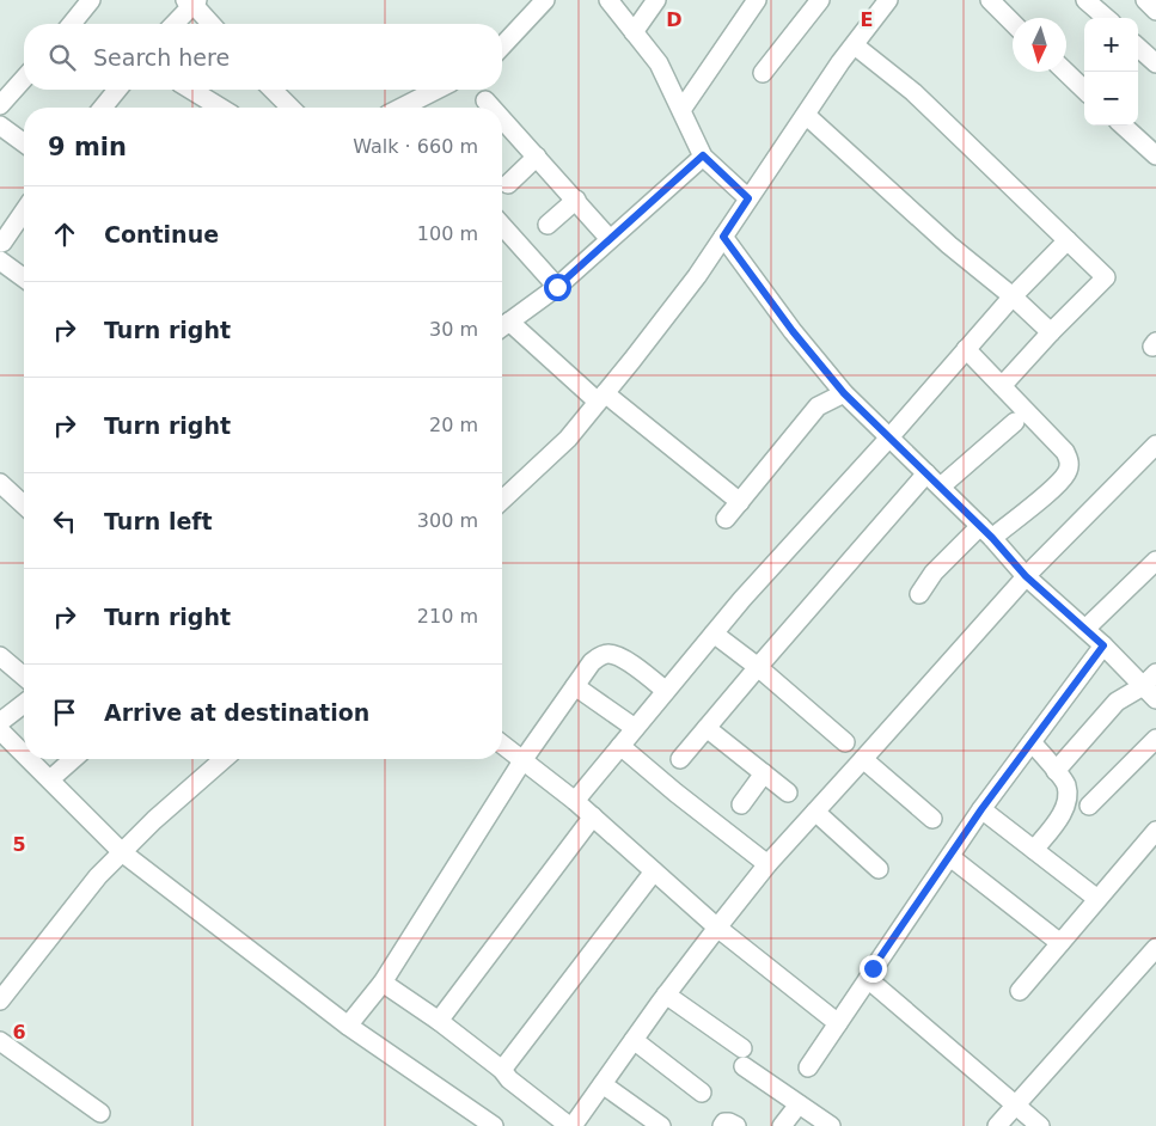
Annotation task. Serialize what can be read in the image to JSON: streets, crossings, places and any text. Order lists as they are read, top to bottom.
{
  "north": "bottom",
  "page": {
    "map_buttons": ["+", "−"],
    "search": "Search here",
    "heading": ["9 min", "Walk · 660 m"],
    "list": [
      ["Continue", "100 m"],
      ["Turn right", "30 m"],
      ["Turn right", "20 m"],
      ["Turn left", "300 m"],
      ["Turn right", "210 m"],
      "Arrive at destination"
    ]
  },
  "grid": {
    "columns": ["D", "E"],
    "rows": ["5", "6"]
  }
}
